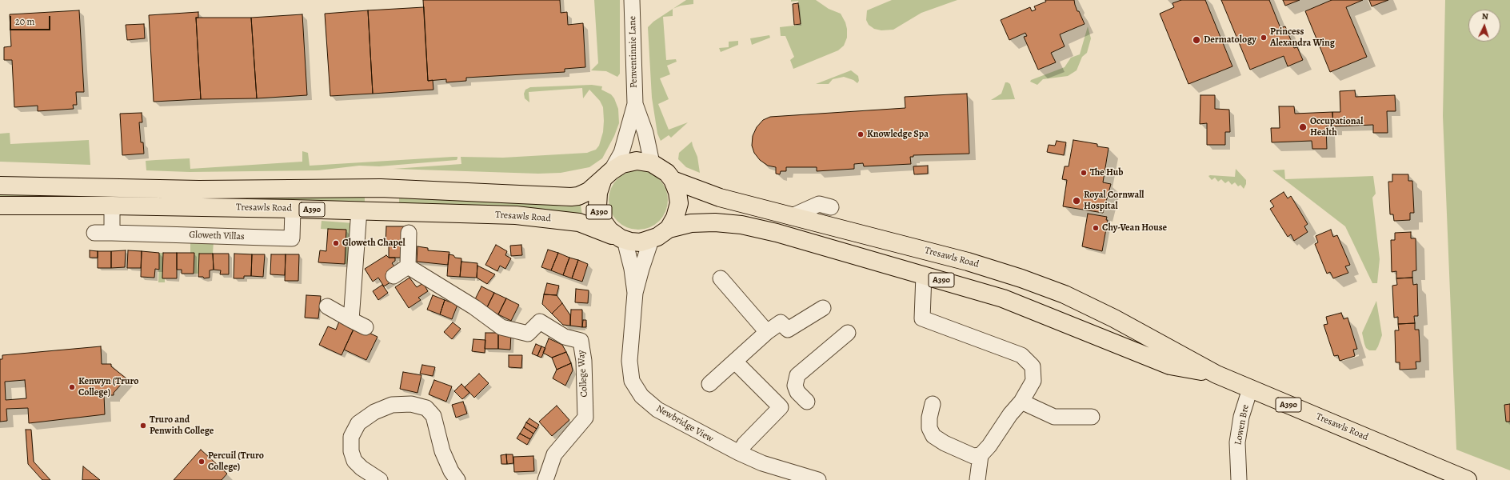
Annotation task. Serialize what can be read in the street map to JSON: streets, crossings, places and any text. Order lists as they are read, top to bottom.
{
  "streets": {
    "highway": ["Tresawls Road", "A390"],
    "street": [
      "Penventinnie Lane",
      "Gloweth Villas",
      "College Way",
      "Newbridge View",
      "Lowen Bre"
    ]
  },
  "crossings": [
    ["Penventinnie Lane", "Tresawls Road"],
    ["Penventinnie Lane", "A390"],
    ["Penventinnie Lane", "Newbridge View"],
    ["Tresawls Road", "A390"],
    ["Tresawls Road", "Gloweth Villas"],
    ["Tresawls Road", "Newbridge View"],
    ["Tresawls Road", "Lowen Bre"],
    ["A390", "Newbridge View"]
  ],
  "places": [
    "Princess Alexandra Wing",
    "Dermatology",
    "Occupational Health",
    "Knowledge Spa",
    "The Hub",
    "Royal Cornwall Hospital",
    "Chy-Vean House",
    "Gloweth Chapel",
    "Kenwyn (Truro College)",
    "Truro and Penwith College",
    "Percuil (Truro College)"
  ],
  "scale_bar": "20 m",
  "north": "top"
}
